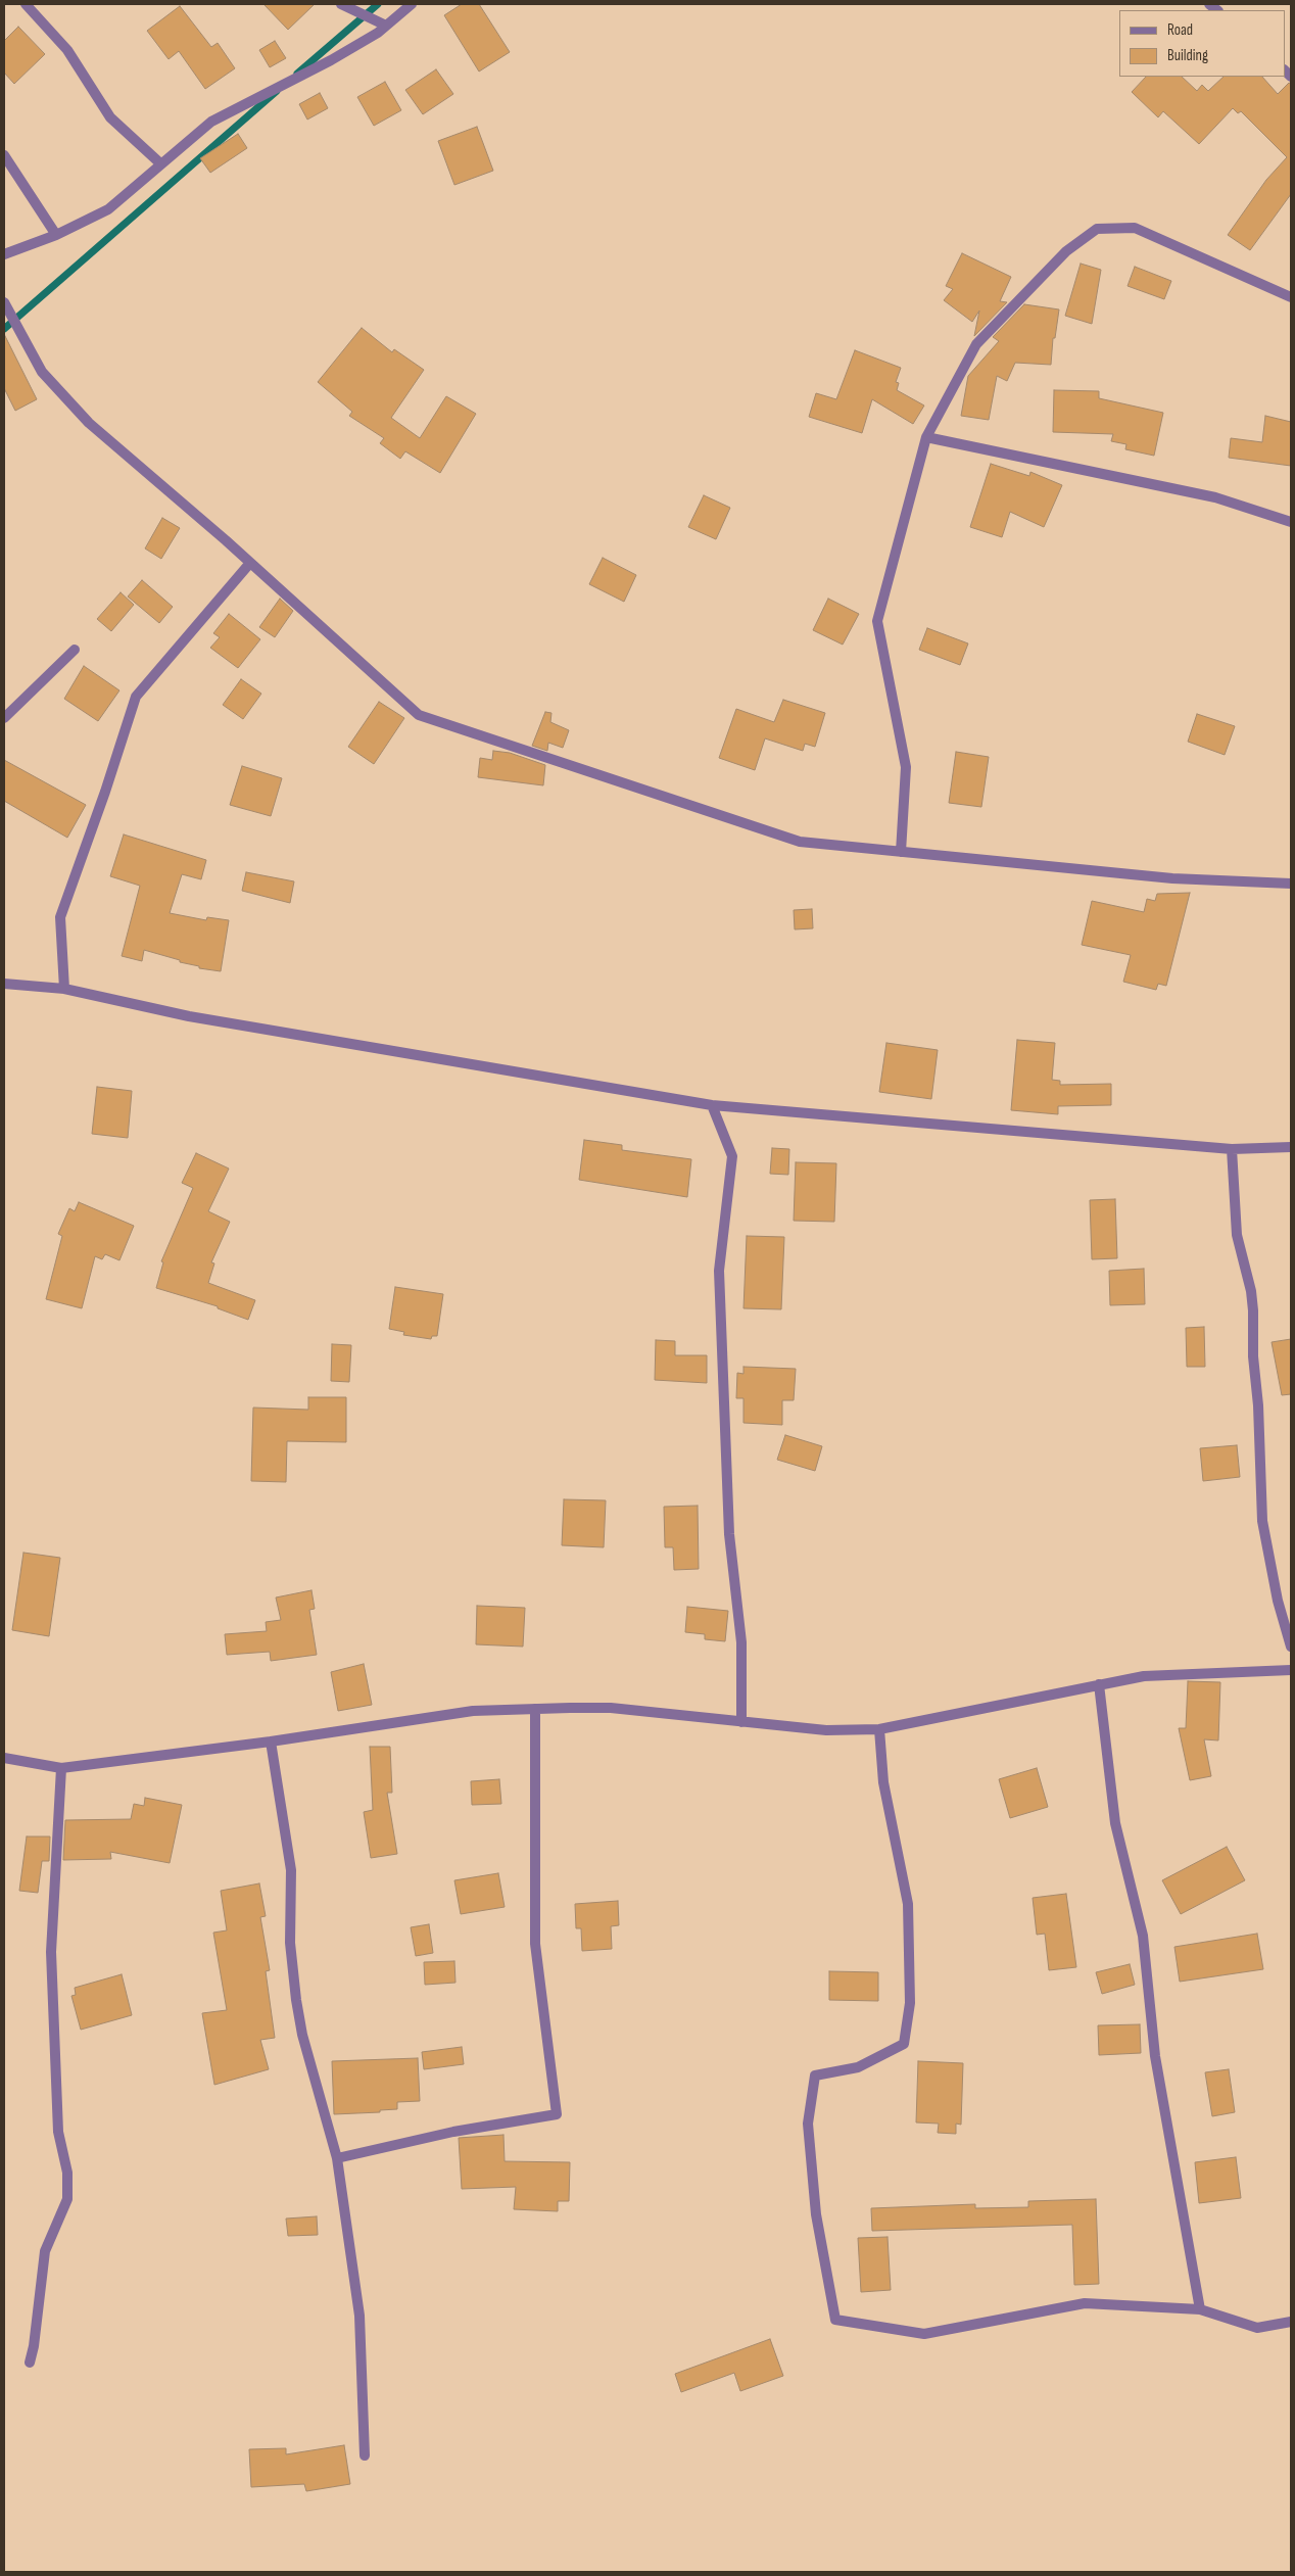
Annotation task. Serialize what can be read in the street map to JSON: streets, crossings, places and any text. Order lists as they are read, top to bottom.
{
  "legend": ["Road", "Building"]
}
